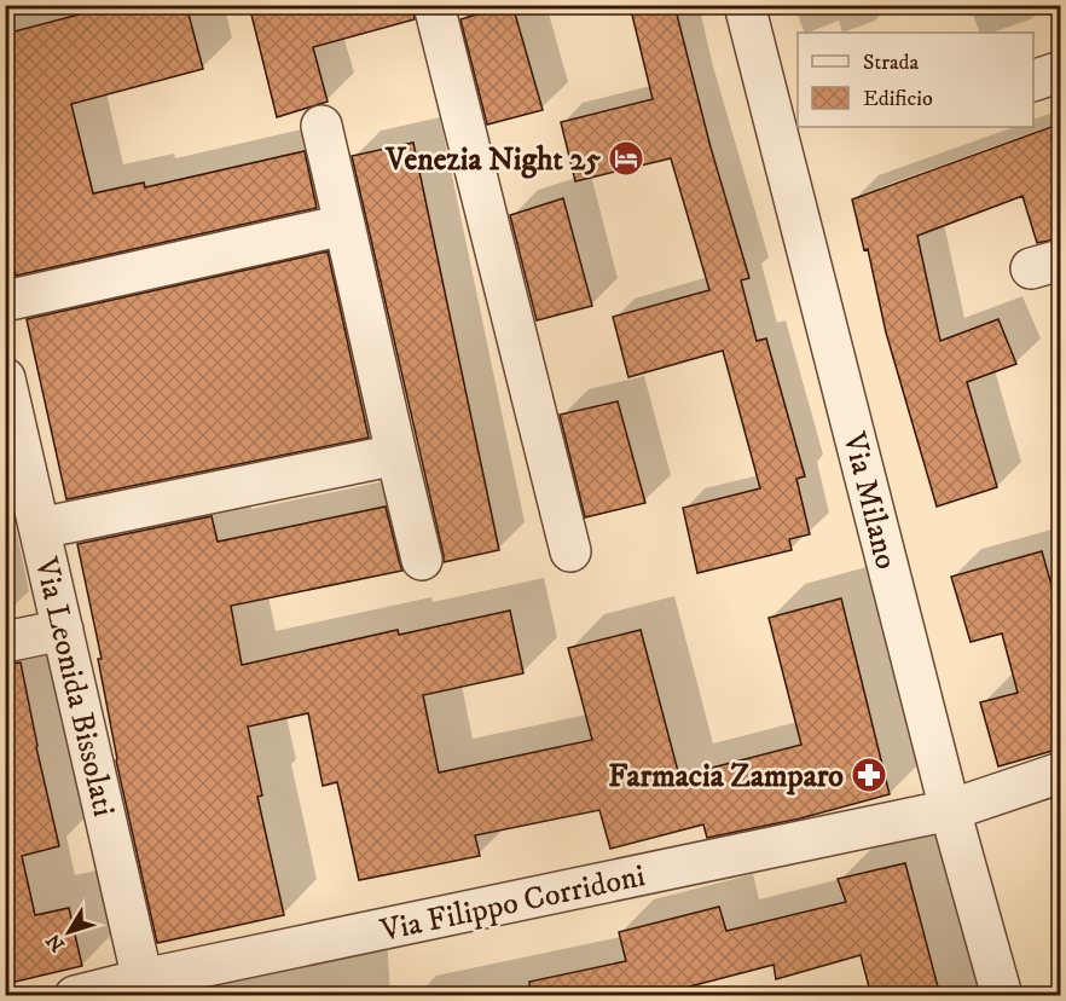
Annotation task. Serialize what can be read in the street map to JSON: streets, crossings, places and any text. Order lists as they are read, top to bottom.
{
  "streets": {
    "street": ["Via Milano", "Via Leonida Bissolati", "Via Filippo Corridoni"]
  },
  "crossings": [
    ["Via Milano", "Via Filippo Corridoni"],
    ["Via Leonida Bissolati", "Via Filippo Corridoni"]
  ],
  "places": {
    "hotel": ["Venezia Night 25"],
    "pharmacy": ["Farmacia Zamparo"]
  },
  "legend": ["Strada", "Edificio"],
  "north": "bottom left"
}
